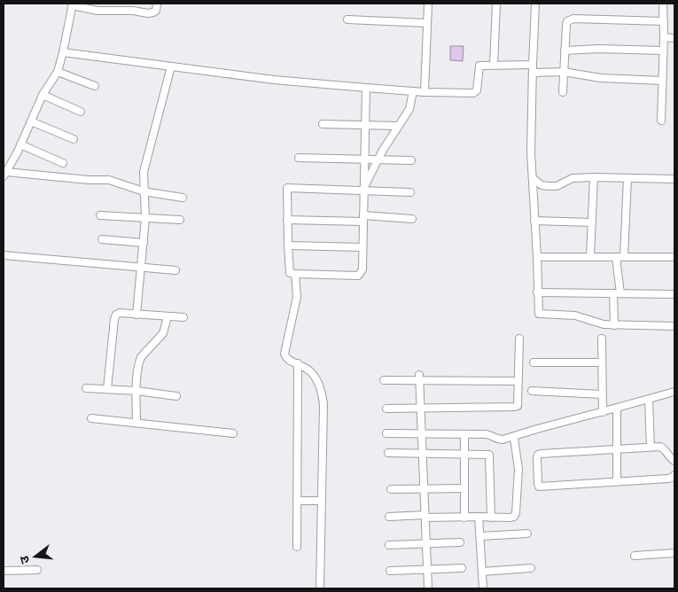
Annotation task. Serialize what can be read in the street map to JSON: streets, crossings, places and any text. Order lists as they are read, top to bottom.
{
  "north": "left"
}
